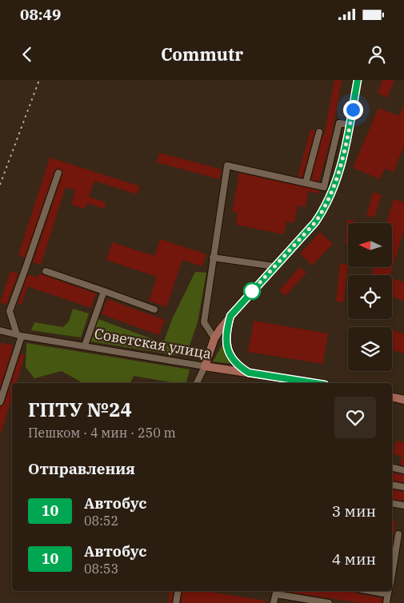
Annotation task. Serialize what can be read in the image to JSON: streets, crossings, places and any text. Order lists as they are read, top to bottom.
{
  "streets": {
    "main road": ["Советская улица"]
  },
  "lines": ["bus line 10"],
  "north": "left",
  "page": {
    "status": "08:49",
    "header": "Commutr",
    "heading": [
      ["ГПТУ №24", "Пешком · 4 мин · 250 m"],
      "Отправления"
    ],
    "list": [
      {
        "mark": "10",
        "name": "Автобус",
        "note": "08:52",
        "value": "3 мин"
      },
      {
        "mark": "10",
        "name": "Автобус",
        "note": "08:53",
        "value": "4 мин"
      }
    ]
  }
}
